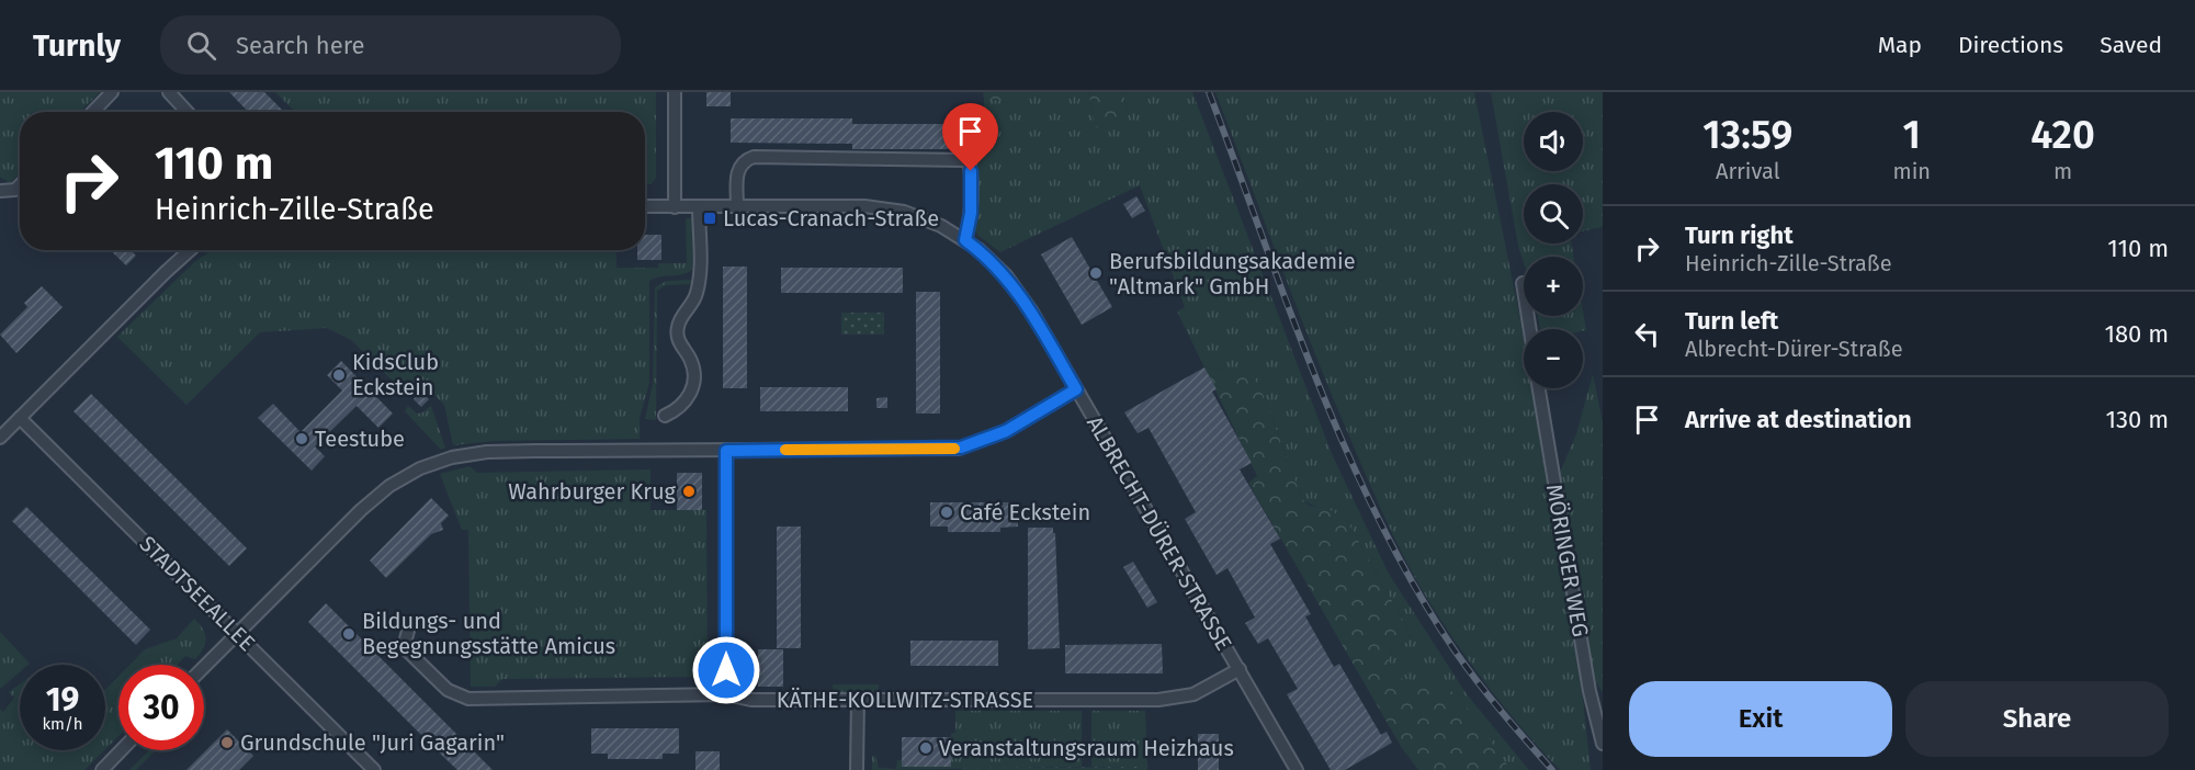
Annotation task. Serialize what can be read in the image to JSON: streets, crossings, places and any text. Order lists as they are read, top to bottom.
{
  "streets": {
    "street": [
      "ALBRECHT-DÜRER-STRASSE",
      "MÖRINGER WEG",
      "STADTSEEALLEE",
      "KÄTHE-KOLLWITZ-STRASSE"
    ]
  },
  "crossings": [
    ["ALBRECHT-DÜRER-STRASSE", "KÄTHE-KOLLWITZ-STRASSE"]
  ],
  "places": {
    "transit": ["Lucas-Cranach-Straße"],
    "other": [
      "Berufsbildungsakademie \"Altmark\" GmbH",
      "KidsClub Eckstein",
      "Teestube",
      "Wahrburger Krug",
      "Café Eckstein",
      "Bildungs- und Begegnungsstätte Amicus",
      "Grundschule \"Juri Gagarin\"",
      "Veranstaltungsraum Heizhaus"
    ]
  },
  "page": {
    "header": "Turnly",
    "search": "Search here",
    "nav": ["Map", "Directions", "Saved"],
    "eta": [
      "13:59",
      "Arrival",
      "1",
      "min",
      "420",
      "m"
    ],
    "map_buttons": ["+", "−"],
    "turn": ["110 m", "Heinrich-Zille-Straße"],
    "list": [
      {
        "name": "Turn right",
        "note": "Heinrich-Zille-Straße",
        "value": "110 m"
      },
      {
        "name": "Turn left",
        "note": "Albrecht-Dürer-Straße",
        "value": "180 m"
      },
      {
        "name": "Arrive at destination",
        "value": "130 m"
      }
    ],
    "speed": "19 km/h",
    "limit": "30",
    "buttons": ["Exit", "Share"]
  }
}
